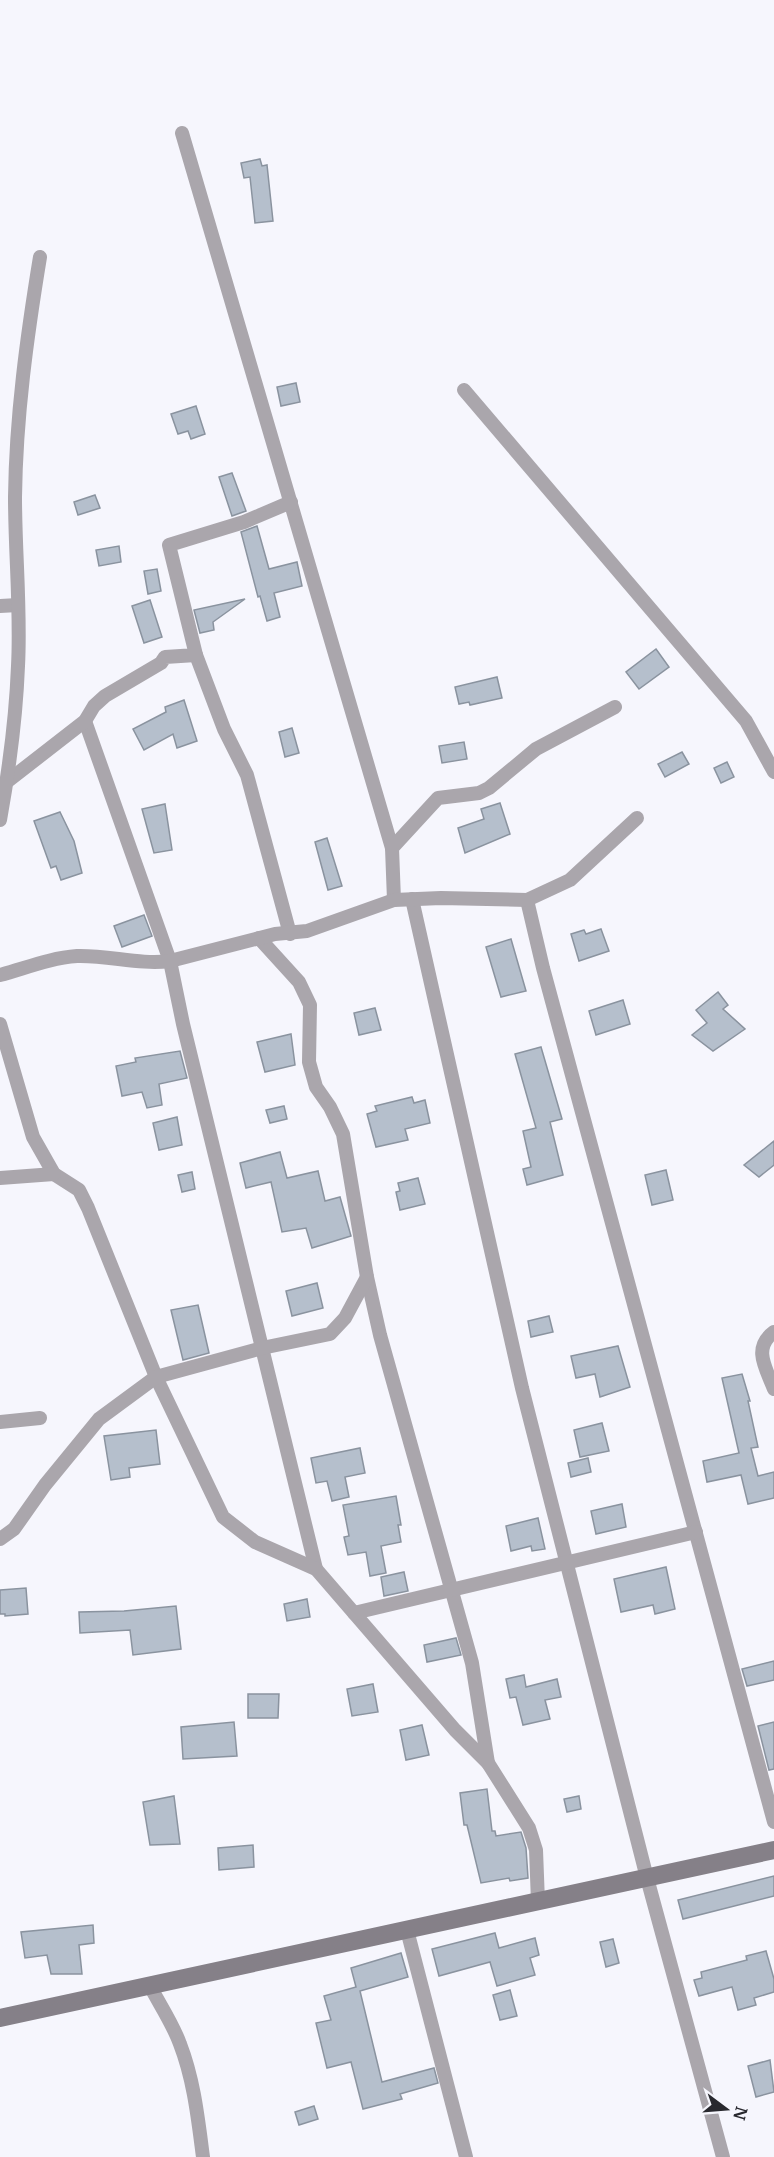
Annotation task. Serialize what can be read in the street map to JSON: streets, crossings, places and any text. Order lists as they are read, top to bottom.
{
  "north": "right"
}
